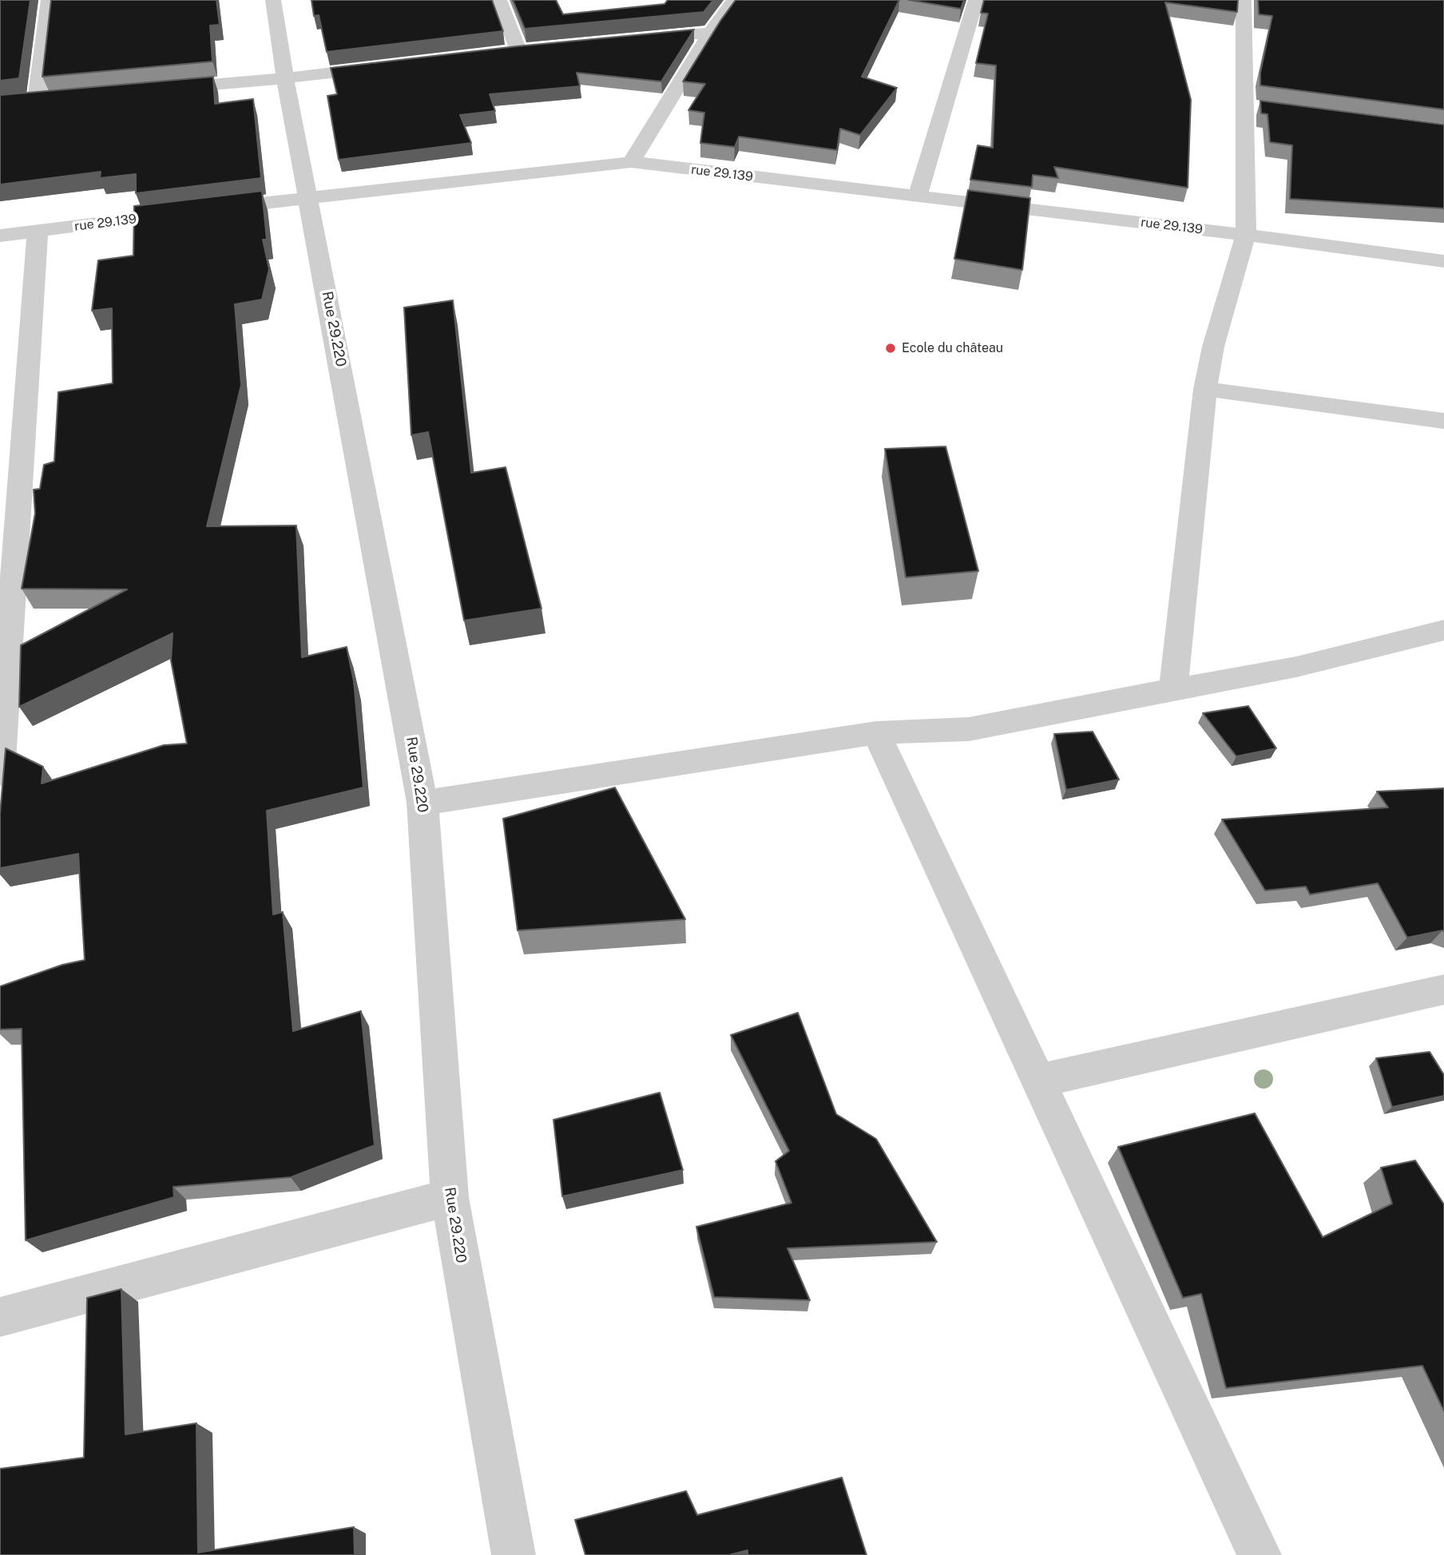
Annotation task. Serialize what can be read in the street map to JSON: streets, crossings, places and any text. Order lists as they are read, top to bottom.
{
  "streets": {
    "street": ["rue 29.139", "Rue 29.220"]
  },
  "crossings": [
    ["rue 29.139", "Rue 29.220"]
  ],
  "places": ["Ecole du château"]
}
